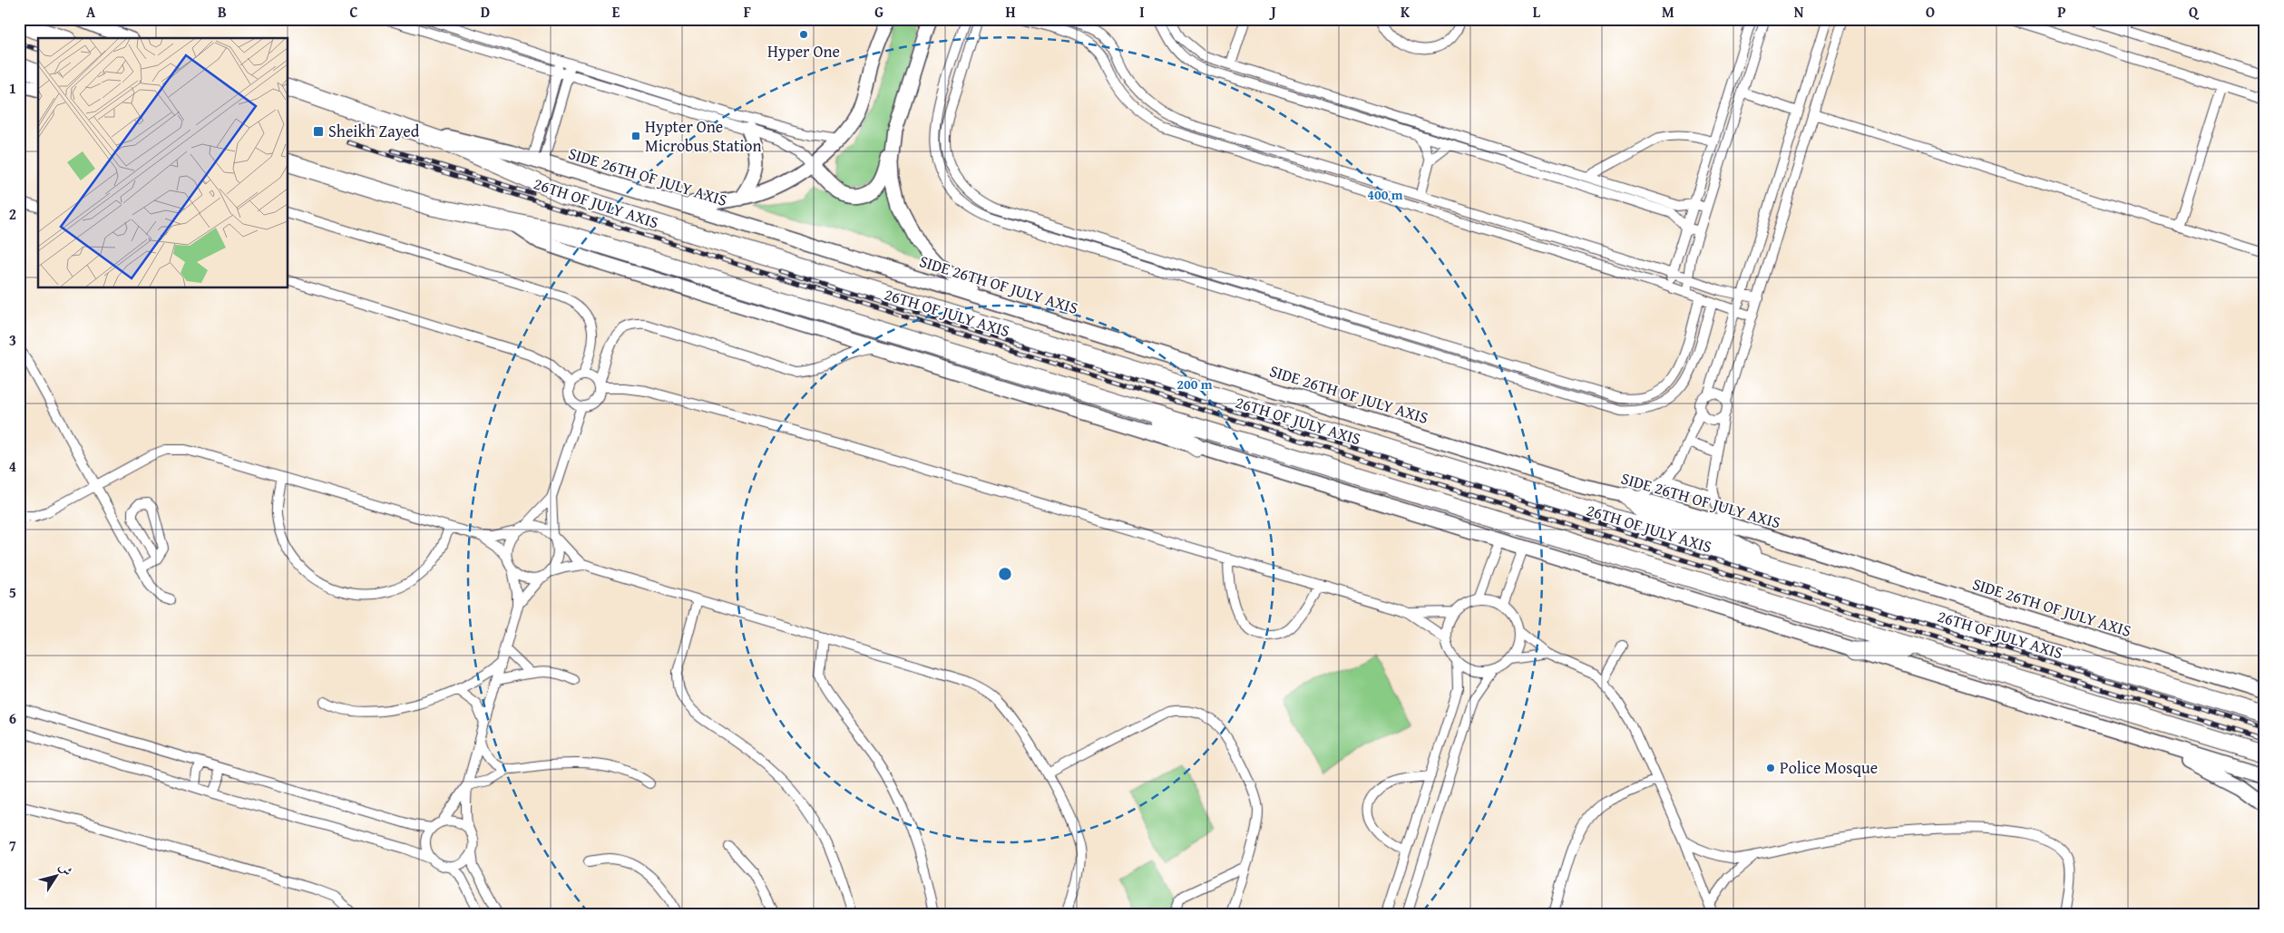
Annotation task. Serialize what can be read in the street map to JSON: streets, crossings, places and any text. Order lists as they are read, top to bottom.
{
  "streets": {
    "highway": ["26TH OF JULY AXIS"],
    "main road": ["SIDE 26TH OF JULY AXIS"]
  },
  "crossings": [
    ["SIDE 26TH OF JULY AXIS", "26TH OF JULY AXIS"]
  ],
  "places": {
    "other": ["Hyper One", "Police Mosque"],
    "transit": ["Sheikh Zayed", "Hypter One Microbus Station"]
  },
  "north": "top right",
  "grid": {
    "columns": [
      "A",
      "B",
      "C",
      "D",
      "E",
      "F",
      "G",
      "H",
      "I",
      "J",
      "K",
      "L",
      "M",
      "N",
      "O",
      "P",
      "Q"
    ],
    "rows": [
      "1",
      "2",
      "3",
      "4",
      "5",
      "6",
      "7"
    ]
  },
  "rings": ["400 m", "200 m"]
}
